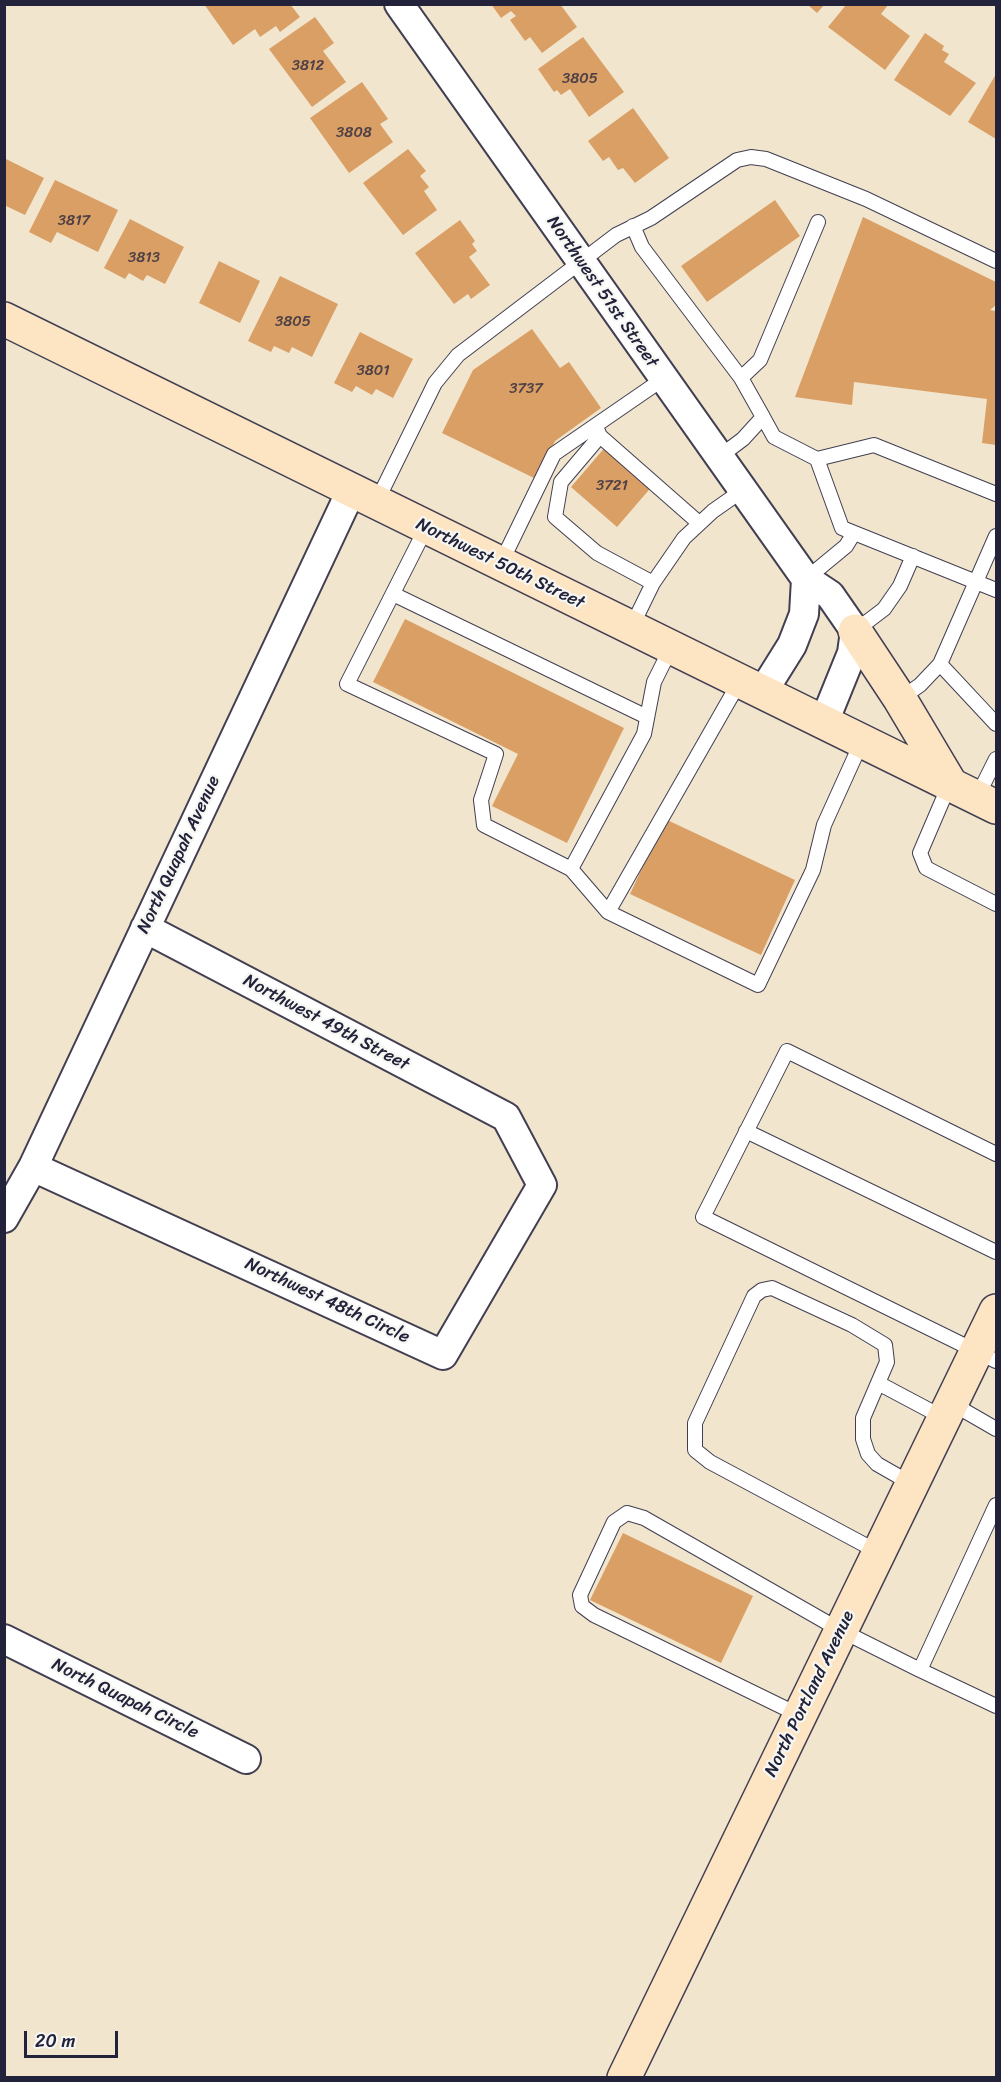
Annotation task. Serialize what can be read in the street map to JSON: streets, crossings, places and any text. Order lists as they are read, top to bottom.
{
  "streets": {
    "main road": ["Northwest 50th Street", "North Portland Avenue"],
    "street": [
      "Northwest 51st Street",
      "North Quapah Avenue",
      "Northwest 49th Street",
      "Northwest 48th Circle",
      "North Quapah Circle"
    ]
  },
  "crossings": [
    ["Northwest 50th Street", "North Quapah Avenue"],
    ["North Quapah Avenue", "Northwest 49th Street"],
    ["North Quapah Avenue", "Northwest 48th Circle"],
    ["Northwest 49th Street", "Northwest 48th Circle"]
  ],
  "house_numbers": [
    "3812",
    "3805",
    "3808",
    "3817",
    "3813",
    "3805",
    "3801",
    "3737",
    "3721"
  ],
  "scale_bar": "20 m"
}
